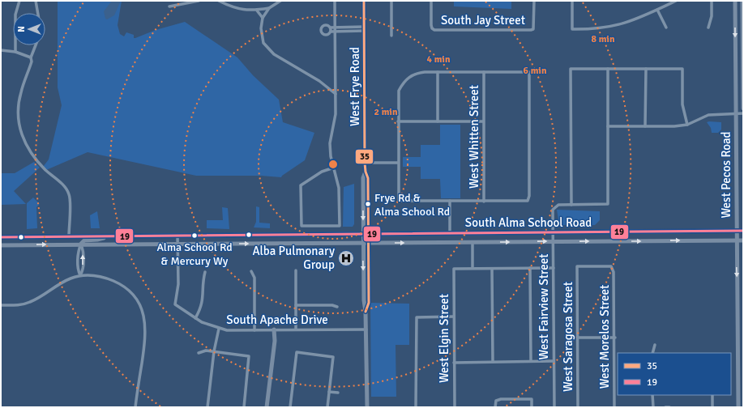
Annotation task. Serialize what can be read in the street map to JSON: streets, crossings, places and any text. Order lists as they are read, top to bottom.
{
  "streets": {
    "main road": ["West Frye Road", "West Pecos Road", "South Alma School Road"],
    "street": [
      "South Jay Street",
      "West Whitten Street",
      "West Fairview Street",
      "South Apache Drive",
      "West Saragosa Street",
      "West Morelos Street",
      "West Elgin Street"
    ]
  },
  "crossings": [
    ["West Frye Road", "South Alma School Road"],
    ["West Frye Road", "South Apache Drive"],
    ["West Pecos Road", "South Alma School Road"],
    ["South Alma School Road", "West Fairview Street"],
    ["South Alma School Road", "South Apache Drive"],
    ["West Saragosa Street", "West Morelos Street"]
  ],
  "places": {
    "other": ["Frye Rd & Alma School Rd", "Alma School Rd & Mercury Wy"],
    "hospital": ["Alba Pulmonary Group"]
  },
  "lines": ["transit line 35", "transit line 19"],
  "legend": ["35", "19"],
  "north": "left",
  "rings": [
    "8 min",
    "4 min",
    "6 min",
    "2 min"
  ]
}
